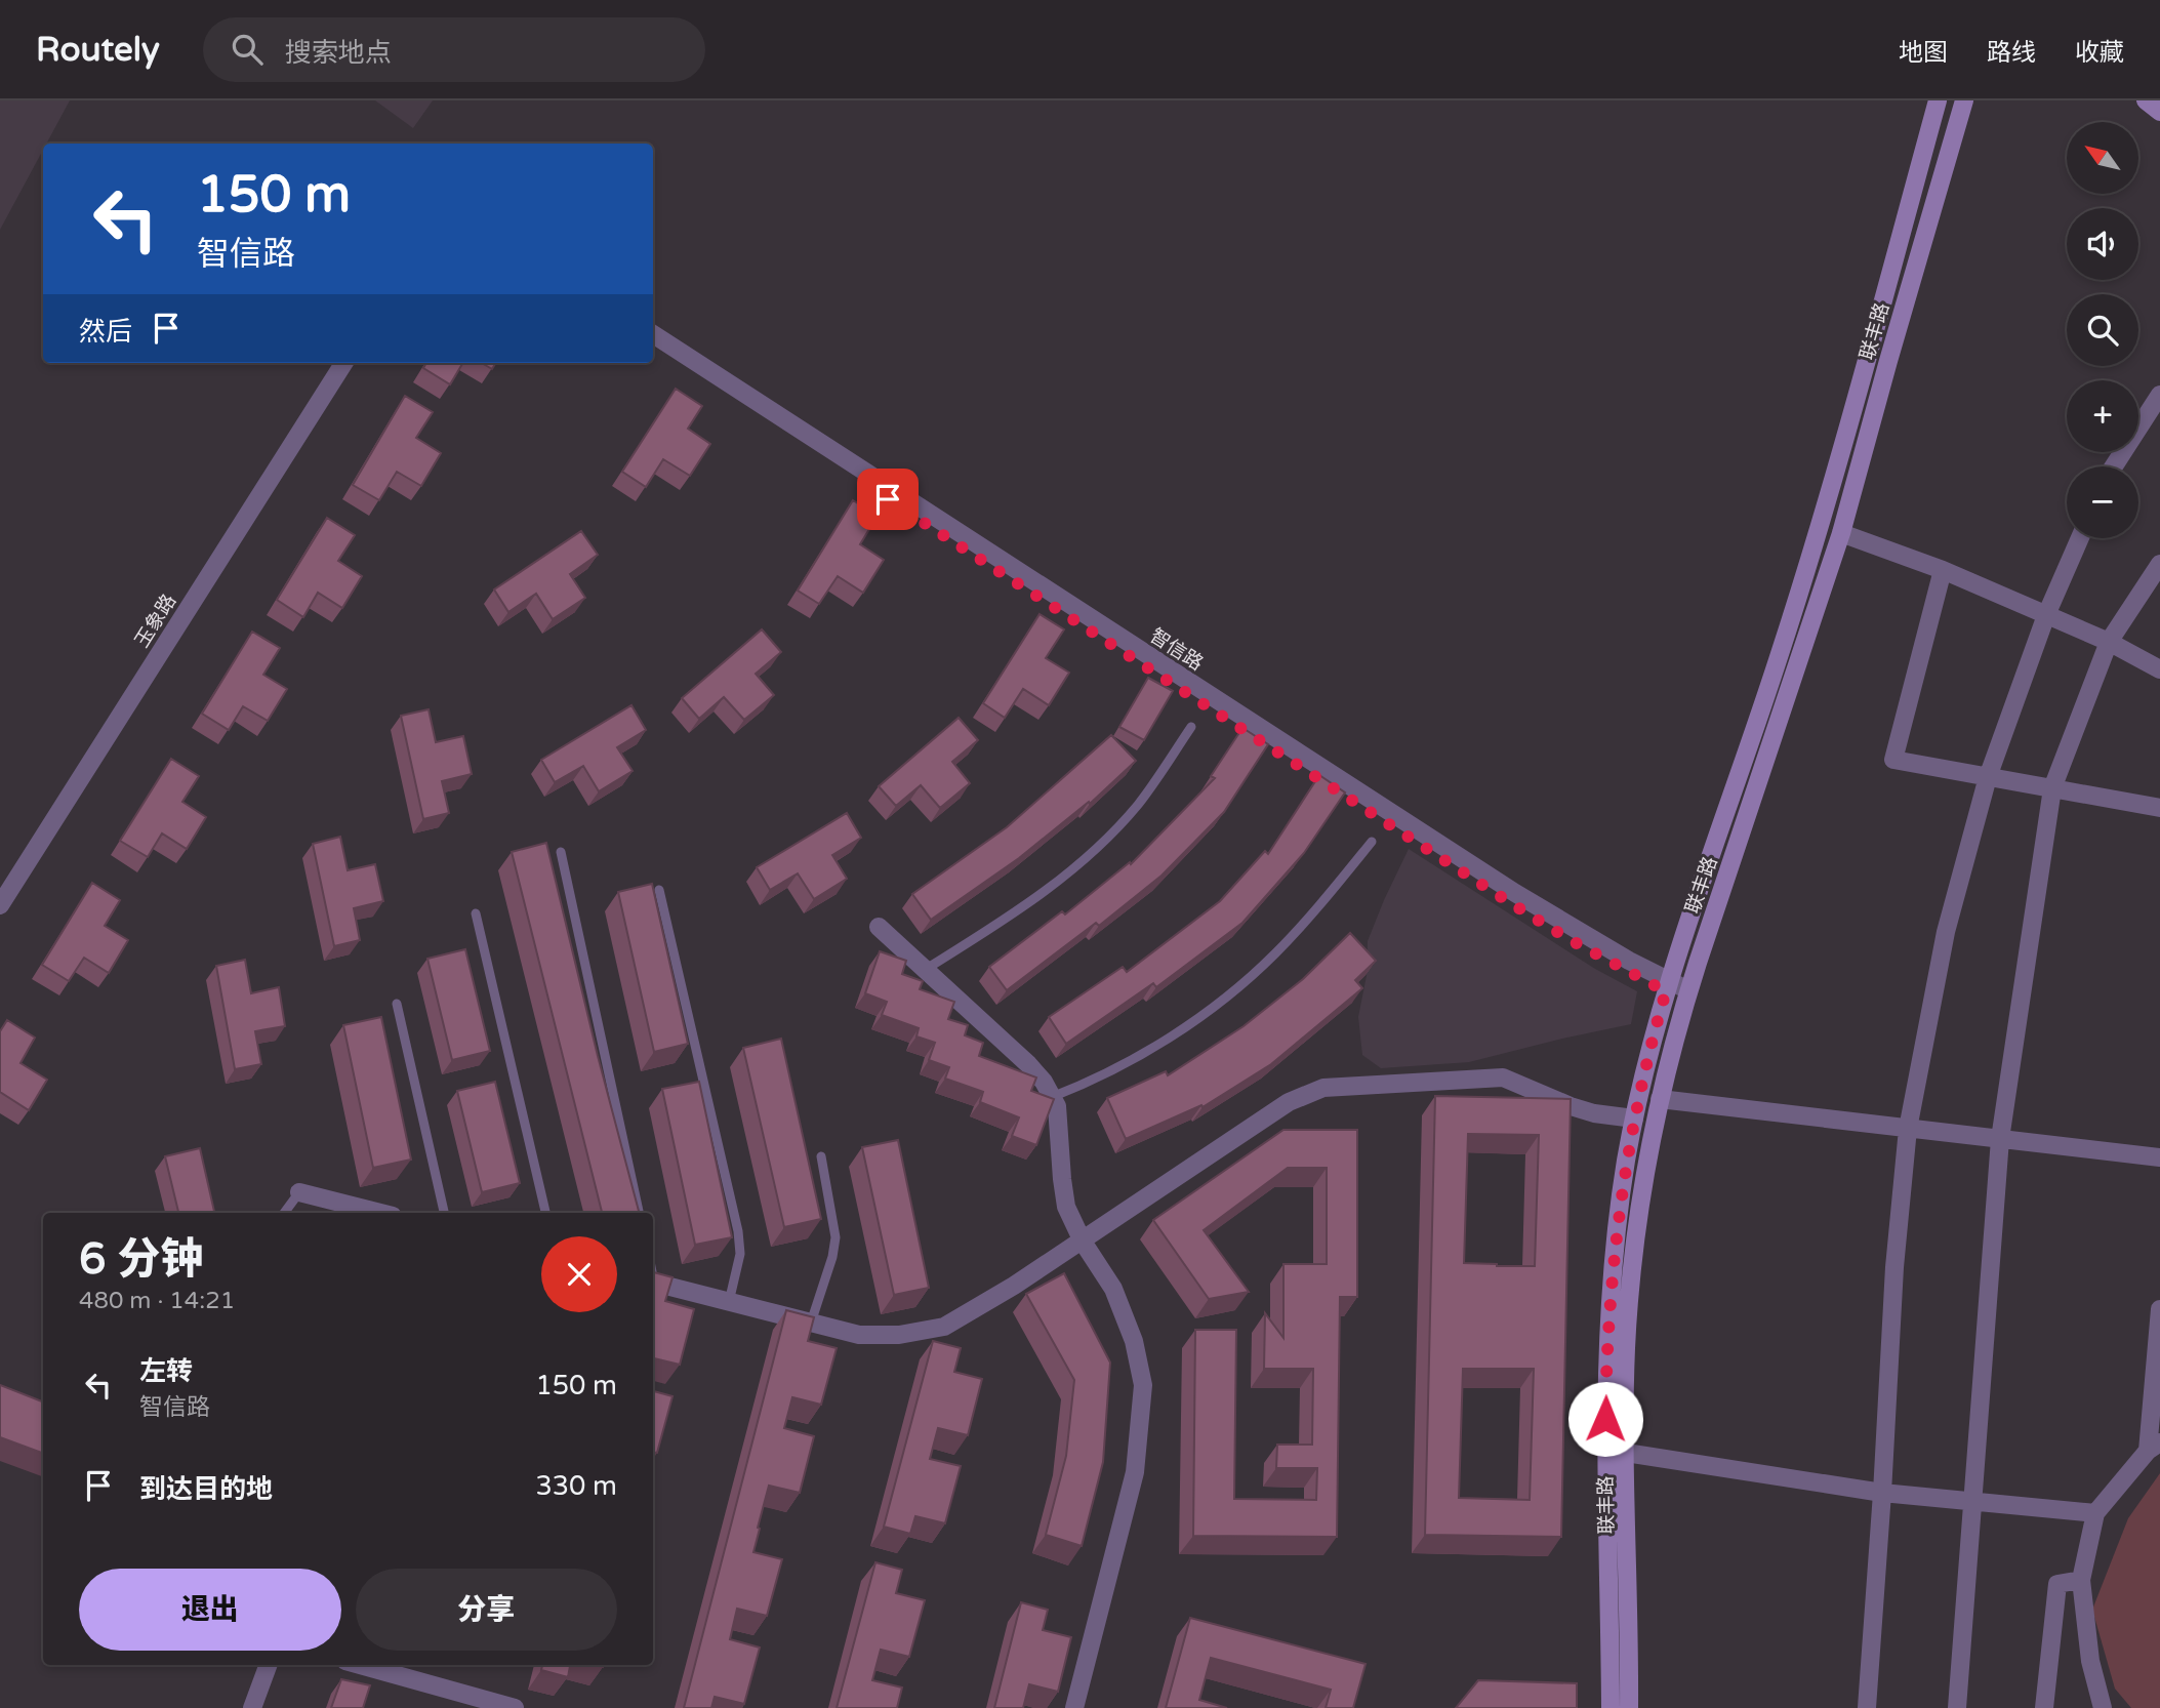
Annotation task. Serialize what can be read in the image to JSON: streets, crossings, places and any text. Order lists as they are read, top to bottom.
{
  "streets": {
    "main road": ["联丰路"],
    "street": ["玉象路", "智信路"]
  },
  "crossings": [
    ["联丰路", "智信路"]
  ],
  "north": "top left",
  "page": {
    "header": "Routely",
    "search": "搜索地点",
    "nav": ["地图", "路线", "收藏"],
    "map_buttons": ["+", "−"],
    "turn": ["150 m", "智信路"],
    "then": "然后",
    "heading": ["6 分钟", "480 m · 14:21"],
    "list": [
      {
        "name": "左转",
        "note": "智信路",
        "value": "150 m"
      },
      {
        "name": "到达目的地",
        "value": "330 m"
      }
    ],
    "buttons": ["退出", "分享"]
  }
}
